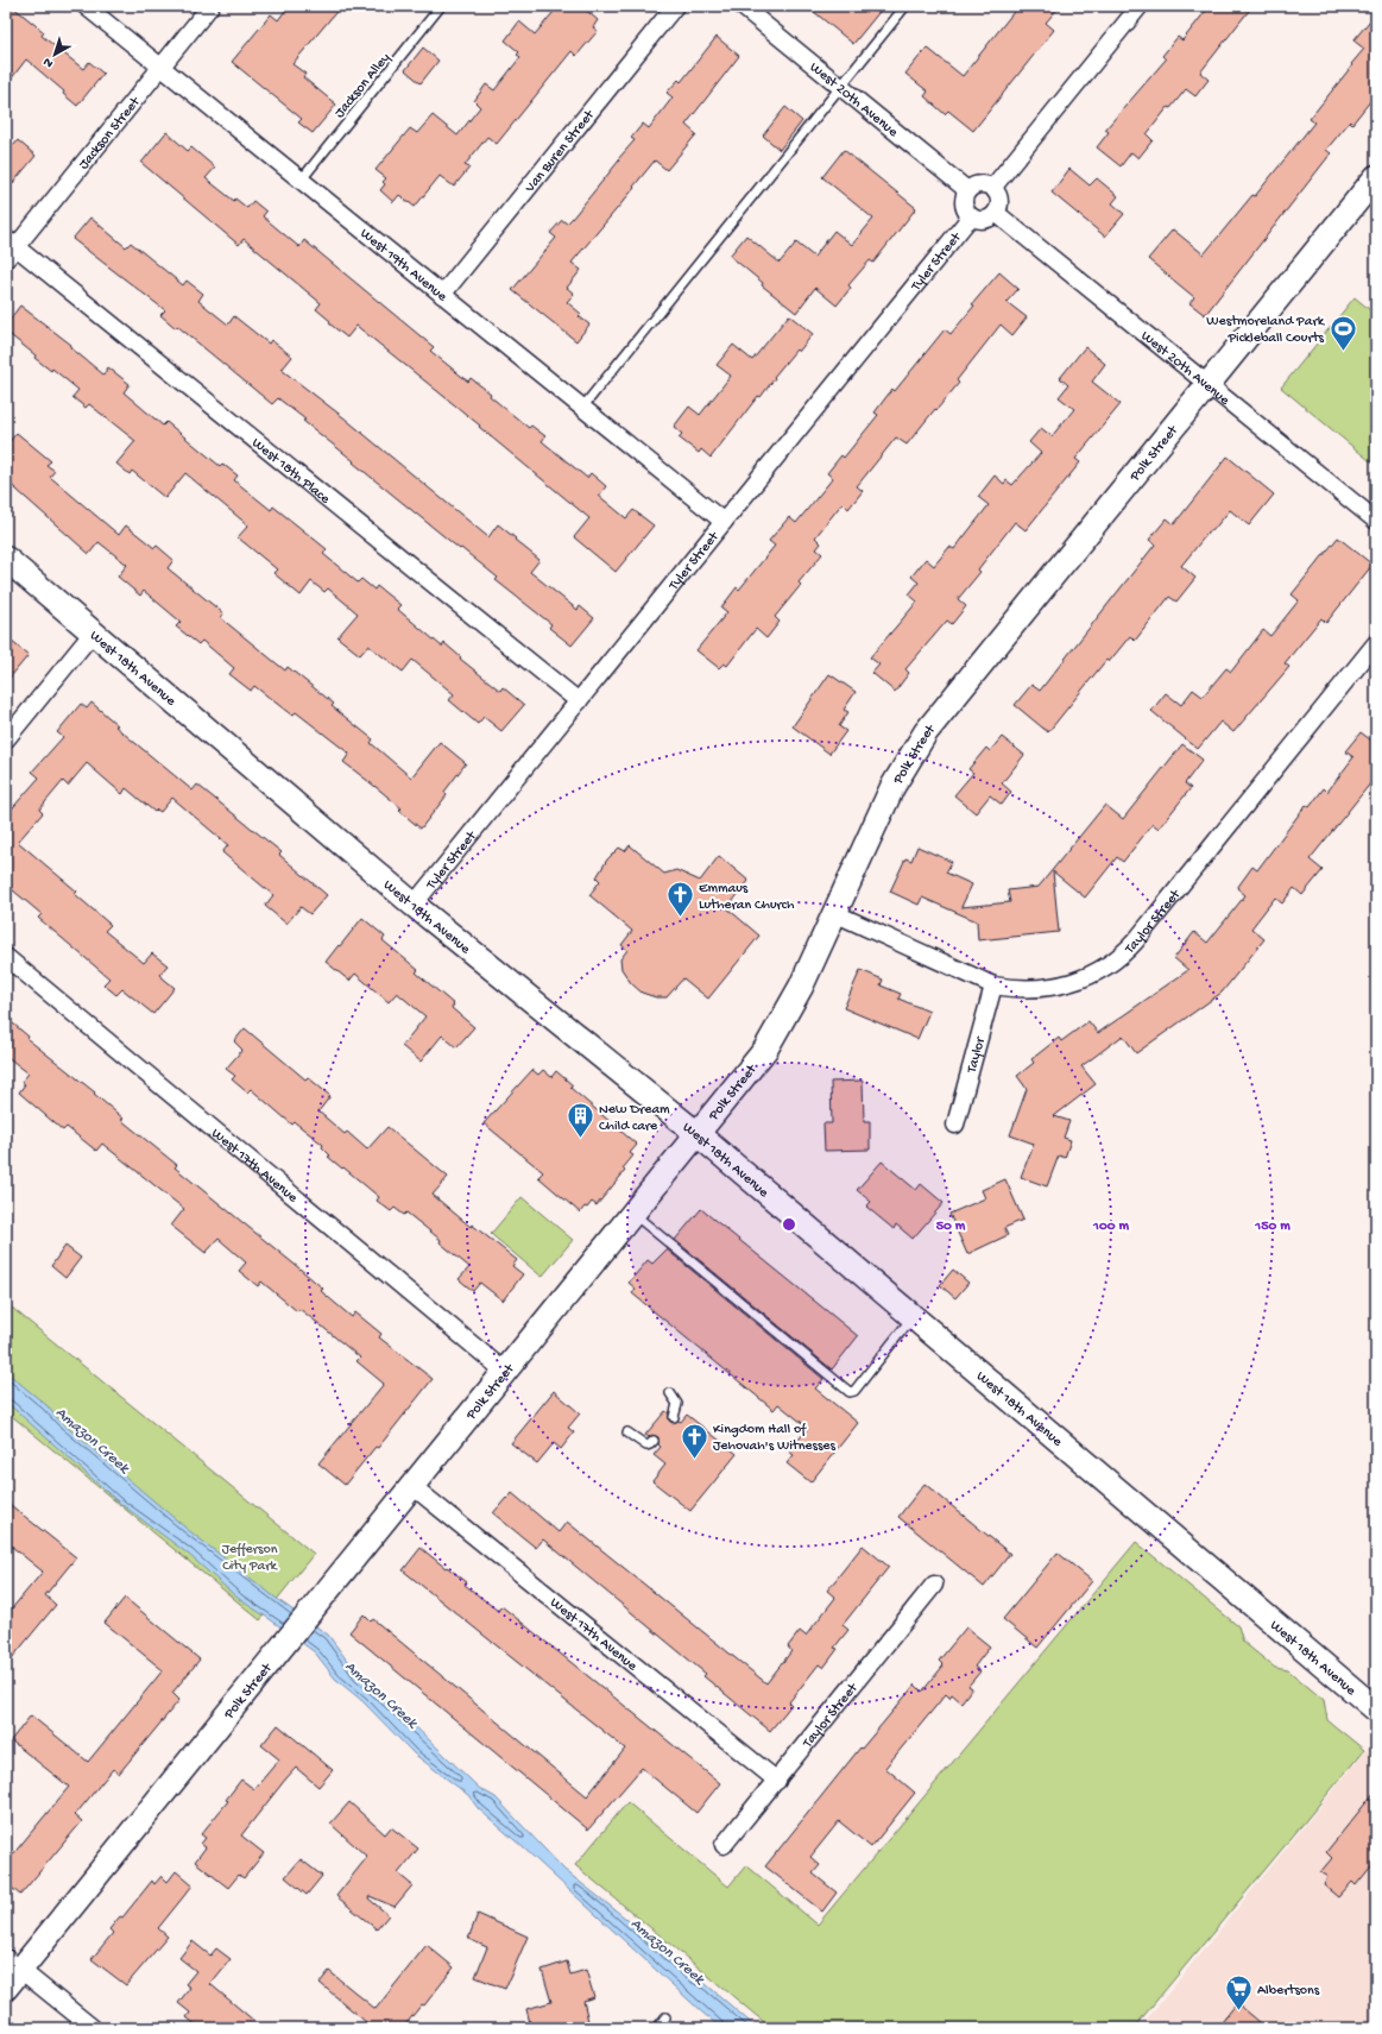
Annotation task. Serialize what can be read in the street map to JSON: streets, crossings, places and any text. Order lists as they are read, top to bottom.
{
  "streets": {
    "street": [
      "West 20th Avenue",
      "Jackson Street",
      "Van Buren Street",
      "Tyler Street",
      "West 19th Avenue",
      "Polk Street",
      "West 18th Place",
      "West 18th Avenue",
      "Taylor Street",
      "Taylor",
      "West 17th Avenue"
    ],
    "lane": ["Jackson Alley"]
  },
  "crossings": [
    ["Jackson Alley", "West 19th Avenue"],
    ["West 20th Avenue", "Tyler Street"],
    ["West 20th Avenue", "Polk Street"],
    ["Jackson Street", "West 19th Avenue"],
    ["Jackson Street", "West 18th Place"],
    ["Van Buren Street", "West 19th Avenue"],
    ["Tyler Street", "West 19th Avenue"],
    ["Tyler Street", "West 18th Place"],
    ["Tyler Street", "West 18th Avenue"],
    ["Polk Street", "West 18th Avenue"],
    ["Polk Street", "Taylor Street"],
    ["Polk Street", "West 17th Avenue"],
    ["Taylor Street", "Taylor"],
    ["Taylor Street", "West 17th Avenue"]
  ],
  "water": ["Amazon Creek"],
  "parks": ["Jefferson City Park"],
  "places": {
    "sports": ["Westmoreland Park Pickleball Courts"],
    "church": ["Emmaus Lutheran Church", "Kingdom Hall of Jehovah's Witnesses"],
    "building": ["New Dream Child care"],
    "supermarket": ["Albertsons"]
  },
  "north": "bottom left",
  "rings": ["50 m", "100 m", "150 m"]
}
